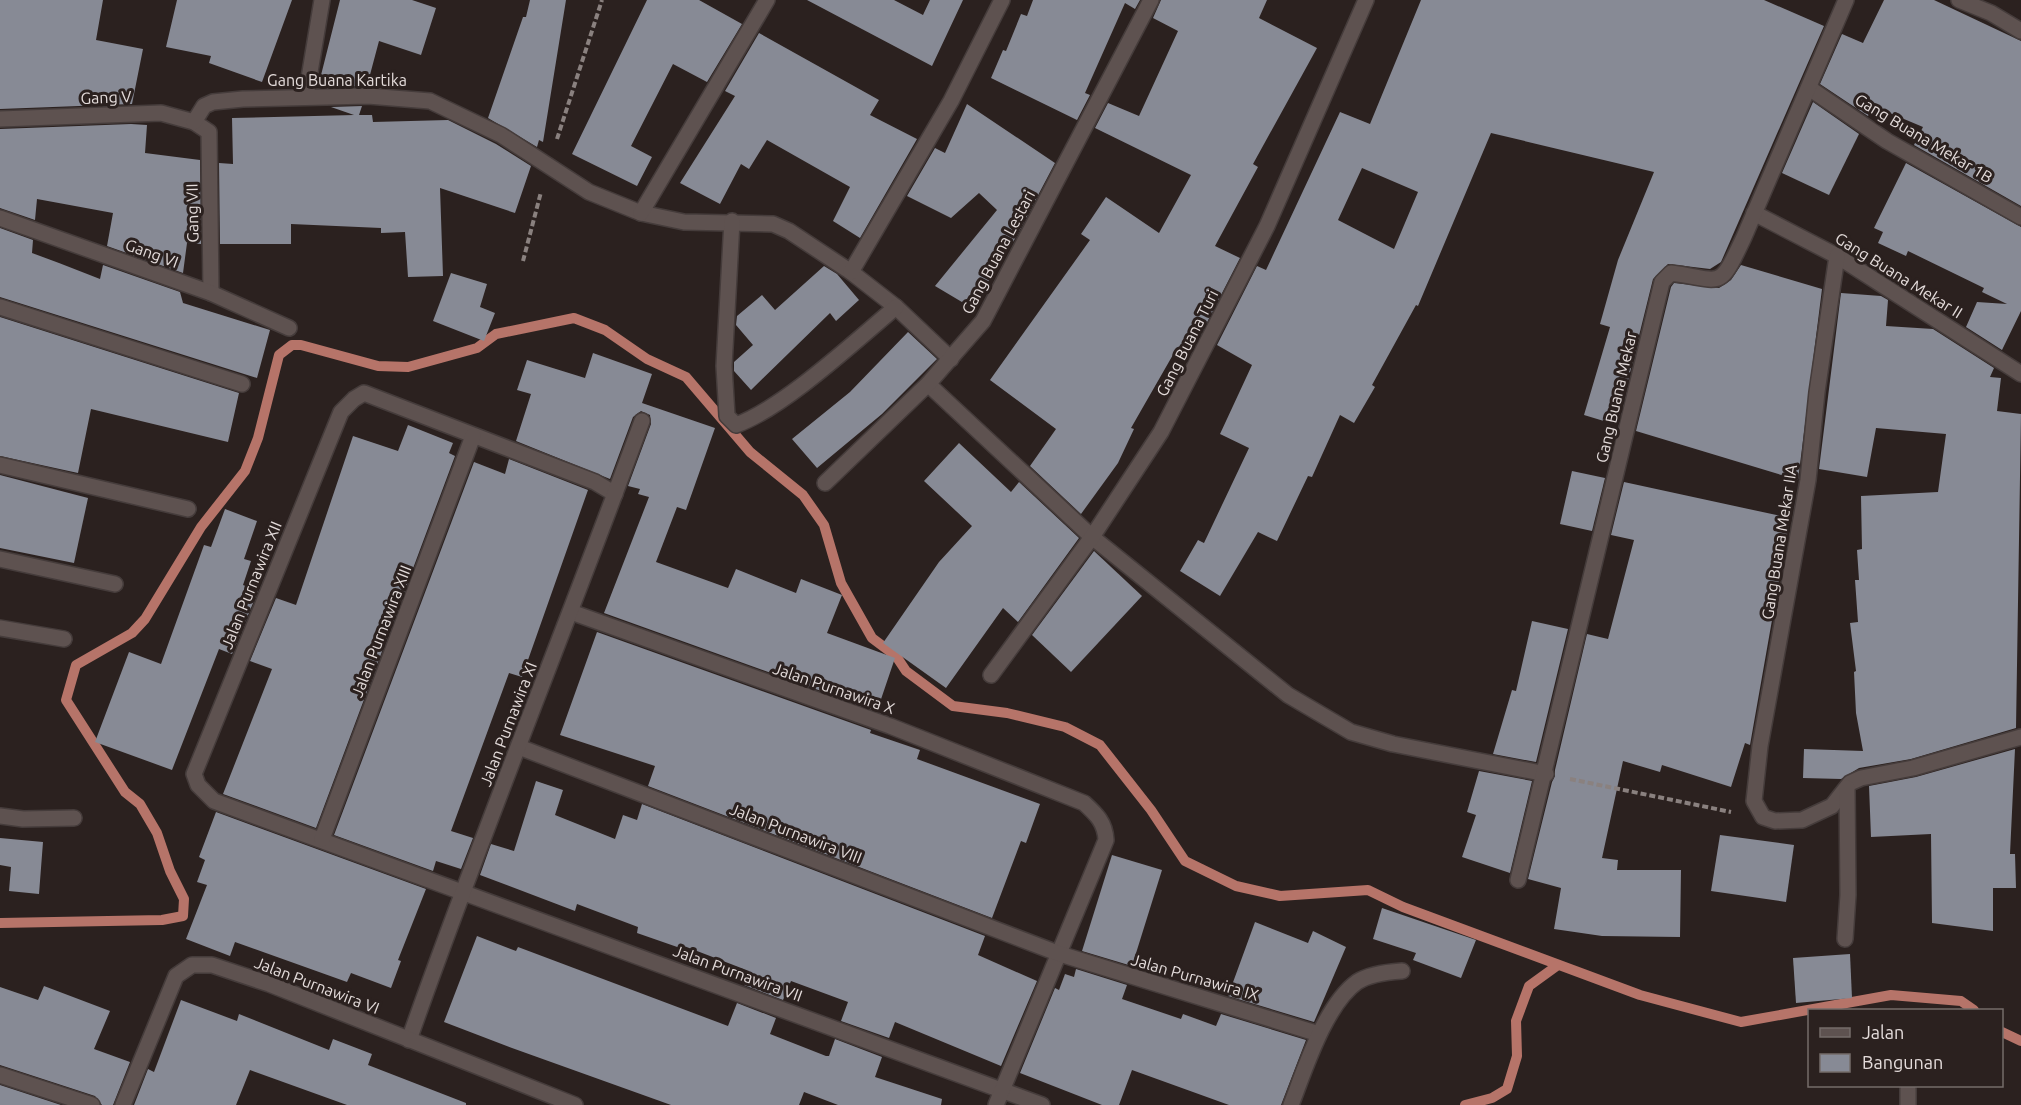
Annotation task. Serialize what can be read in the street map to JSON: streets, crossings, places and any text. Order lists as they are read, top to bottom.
{
  "streets": {
    "street": [
      "Gang Buana Kartika",
      "Gang V",
      "Gang Buana Mekar 1B",
      "Gang VII",
      "Gang Buana Lestari",
      "Gang VI",
      "Gang Buana Mekar II",
      "Gang Buana Turi",
      "Gang Buana Mekar",
      "Gang Buana Mekar IIA",
      "Jalan Purnawira XII",
      "Jalan Purnawira XIII",
      "Jalan Purnawira X",
      "Jalan Purnawira XI",
      "Jalan Purnawira VIII",
      "Jalan Purnawira VII",
      "Jalan Purnawira IX",
      "Jalan Purnawira VI"
    ]
  },
  "crossings": [
    ["Gang Buana Kartika", "Gang V"],
    ["Gang Buana Kartika", "Gang Buana Lestari"],
    ["Gang V", "Gang VII"],
    ["Gang Buana Mekar 1B", "Gang Buana Mekar"],
    ["Gang VII", "Gang VI"],
    ["Gang Buana Mekar II", "Gang Buana Mekar"],
    ["Gang Buana Mekar II", "Gang Buana Mekar IIA"],
    ["Jalan Purnawira XII", "Jalan Purnawira XIII"],
    ["Jalan Purnawira XII", "Jalan Purnawira XI"],
    ["Jalan Purnawira XII", "Jalan Purnawira VII"],
    ["Jalan Purnawira X", "Jalan Purnawira XI"],
    ["Jalan Purnawira X", "Jalan Purnawira VIII"],
    ["Jalan Purnawira X", "Jalan Purnawira IX"],
    ["Jalan Purnawira XI", "Jalan Purnawira VIII"],
    ["Jalan Purnawira XI", "Jalan Purnawira VII"],
    ["Jalan Purnawira XI", "Jalan Purnawira VI"],
    ["Jalan Purnawira VIII", "Jalan Purnawira IX"]
  ],
  "legend": ["Jalan", "Bangunan"]
}
